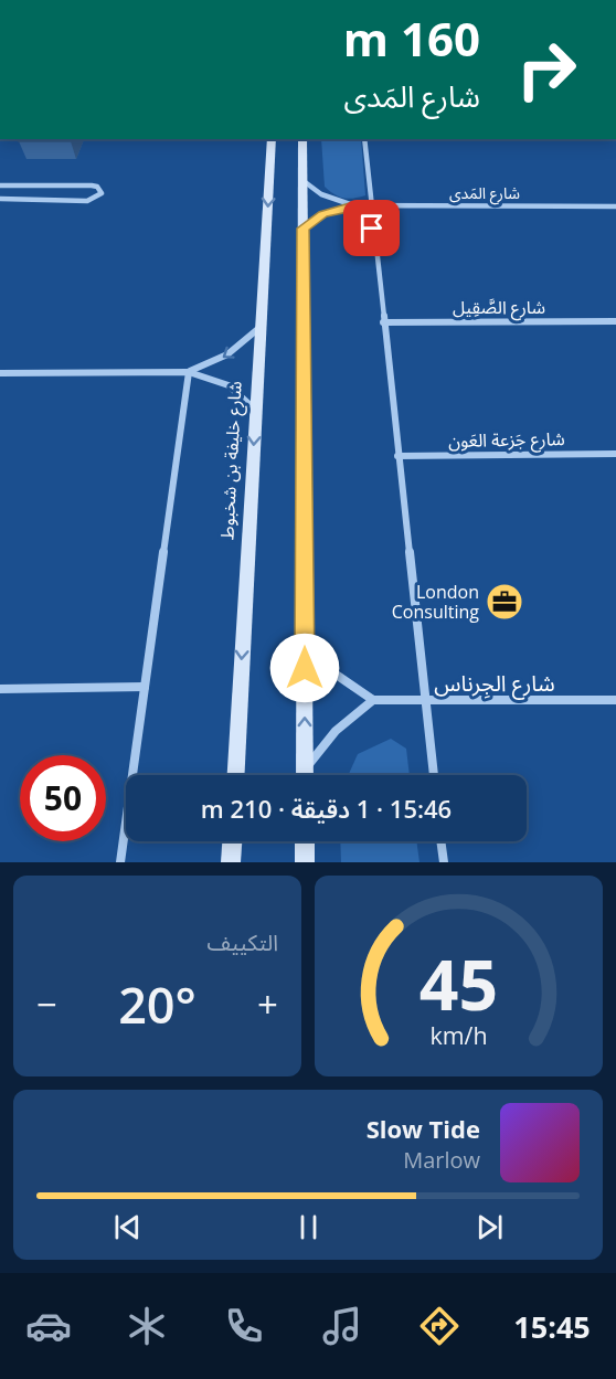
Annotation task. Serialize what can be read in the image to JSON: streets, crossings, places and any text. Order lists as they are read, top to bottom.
{
  "streets": {
    "main road": ["شارع خليفة بن شخبوط"],
    "street": [
      "شارع المَدى",
      "شارع الصَّقِيل",
      "شارع جَزعة العَون",
      "شارع الجِرناس"
    ]
  },
  "places": {
    "office": ["London Consulting"]
  },
  "page": {
    "turn": ["160 m", "شارع المَدى"],
    "limit": "50",
    "trip": "15:46 · 1 دقيقة · 210 m",
    "tile": "التكييف",
    "heat": ["−", "20°", "+"],
    "song": ["Slow Tide", "Marlow"],
    "tabs": "15:45",
    "gauge": ["45", "km/h"]
  }
}
